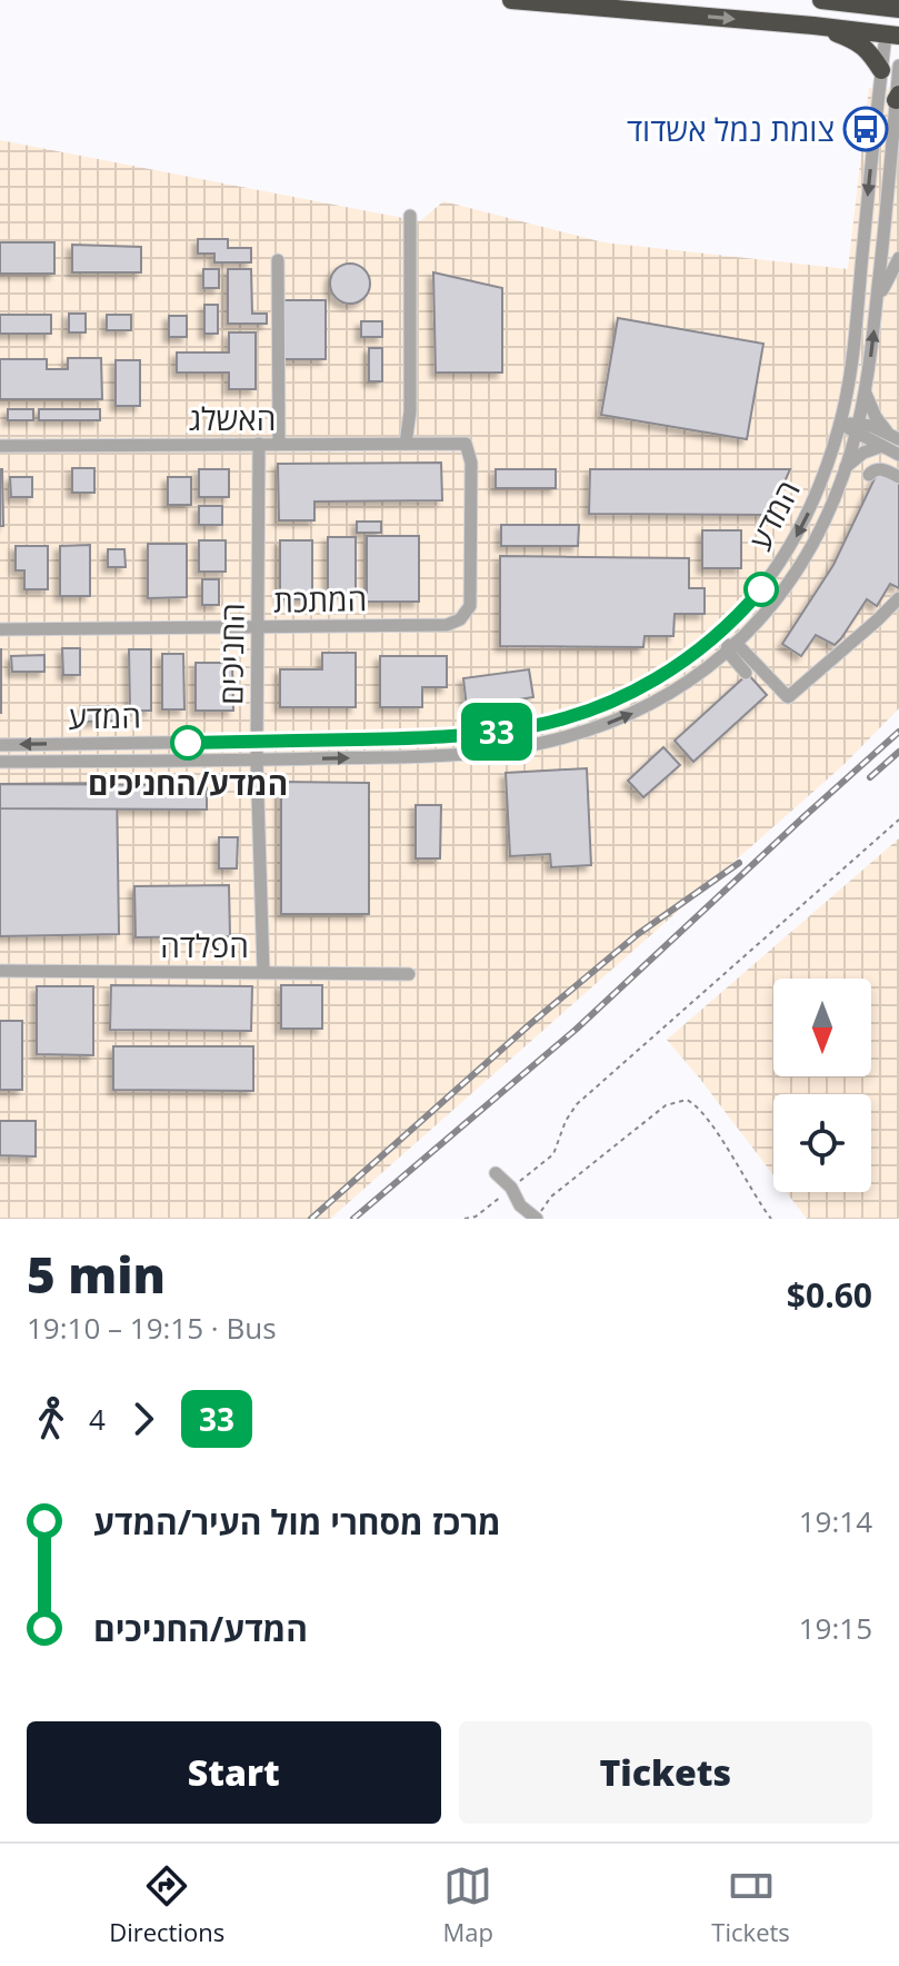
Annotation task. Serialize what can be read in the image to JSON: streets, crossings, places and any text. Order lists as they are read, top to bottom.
{
  "streets": {
    "street": [
      "האשלג",
      "המדע",
      "המתכת",
      "החניכים",
      "הפלדה"
    ]
  },
  "crossings": [
    ["האשלג", "המתכת"],
    ["האשלג", "החניכים"],
    ["המדע", "החניכים"],
    ["המתכת", "החניכים"],
    ["החניכים", "הפלדה"]
  ],
  "places": {
    "bus stop": ["צומת נמל אשדוד"],
    "other": ["המדע/החניכים"]
  },
  "lines": ["bus line 33"],
  "north": "bottom",
  "page": {
    "on_map": "33",
    "heading": ["5 min", "19:10 – 19:15 · Bus", "$0.60"],
    "legs": ["4", "33"],
    "list": [
      {
        "name": "מרכז מסחרי מול העיר/המדע",
        "value": "19:14"
      },
      {
        "name": "המדע/החניכים",
        "value": "19:15"
      }
    ],
    "buttons": ["Start", "Tickets"],
    "tabs": ["Directions", "Map", "Tickets"]
  }
}
